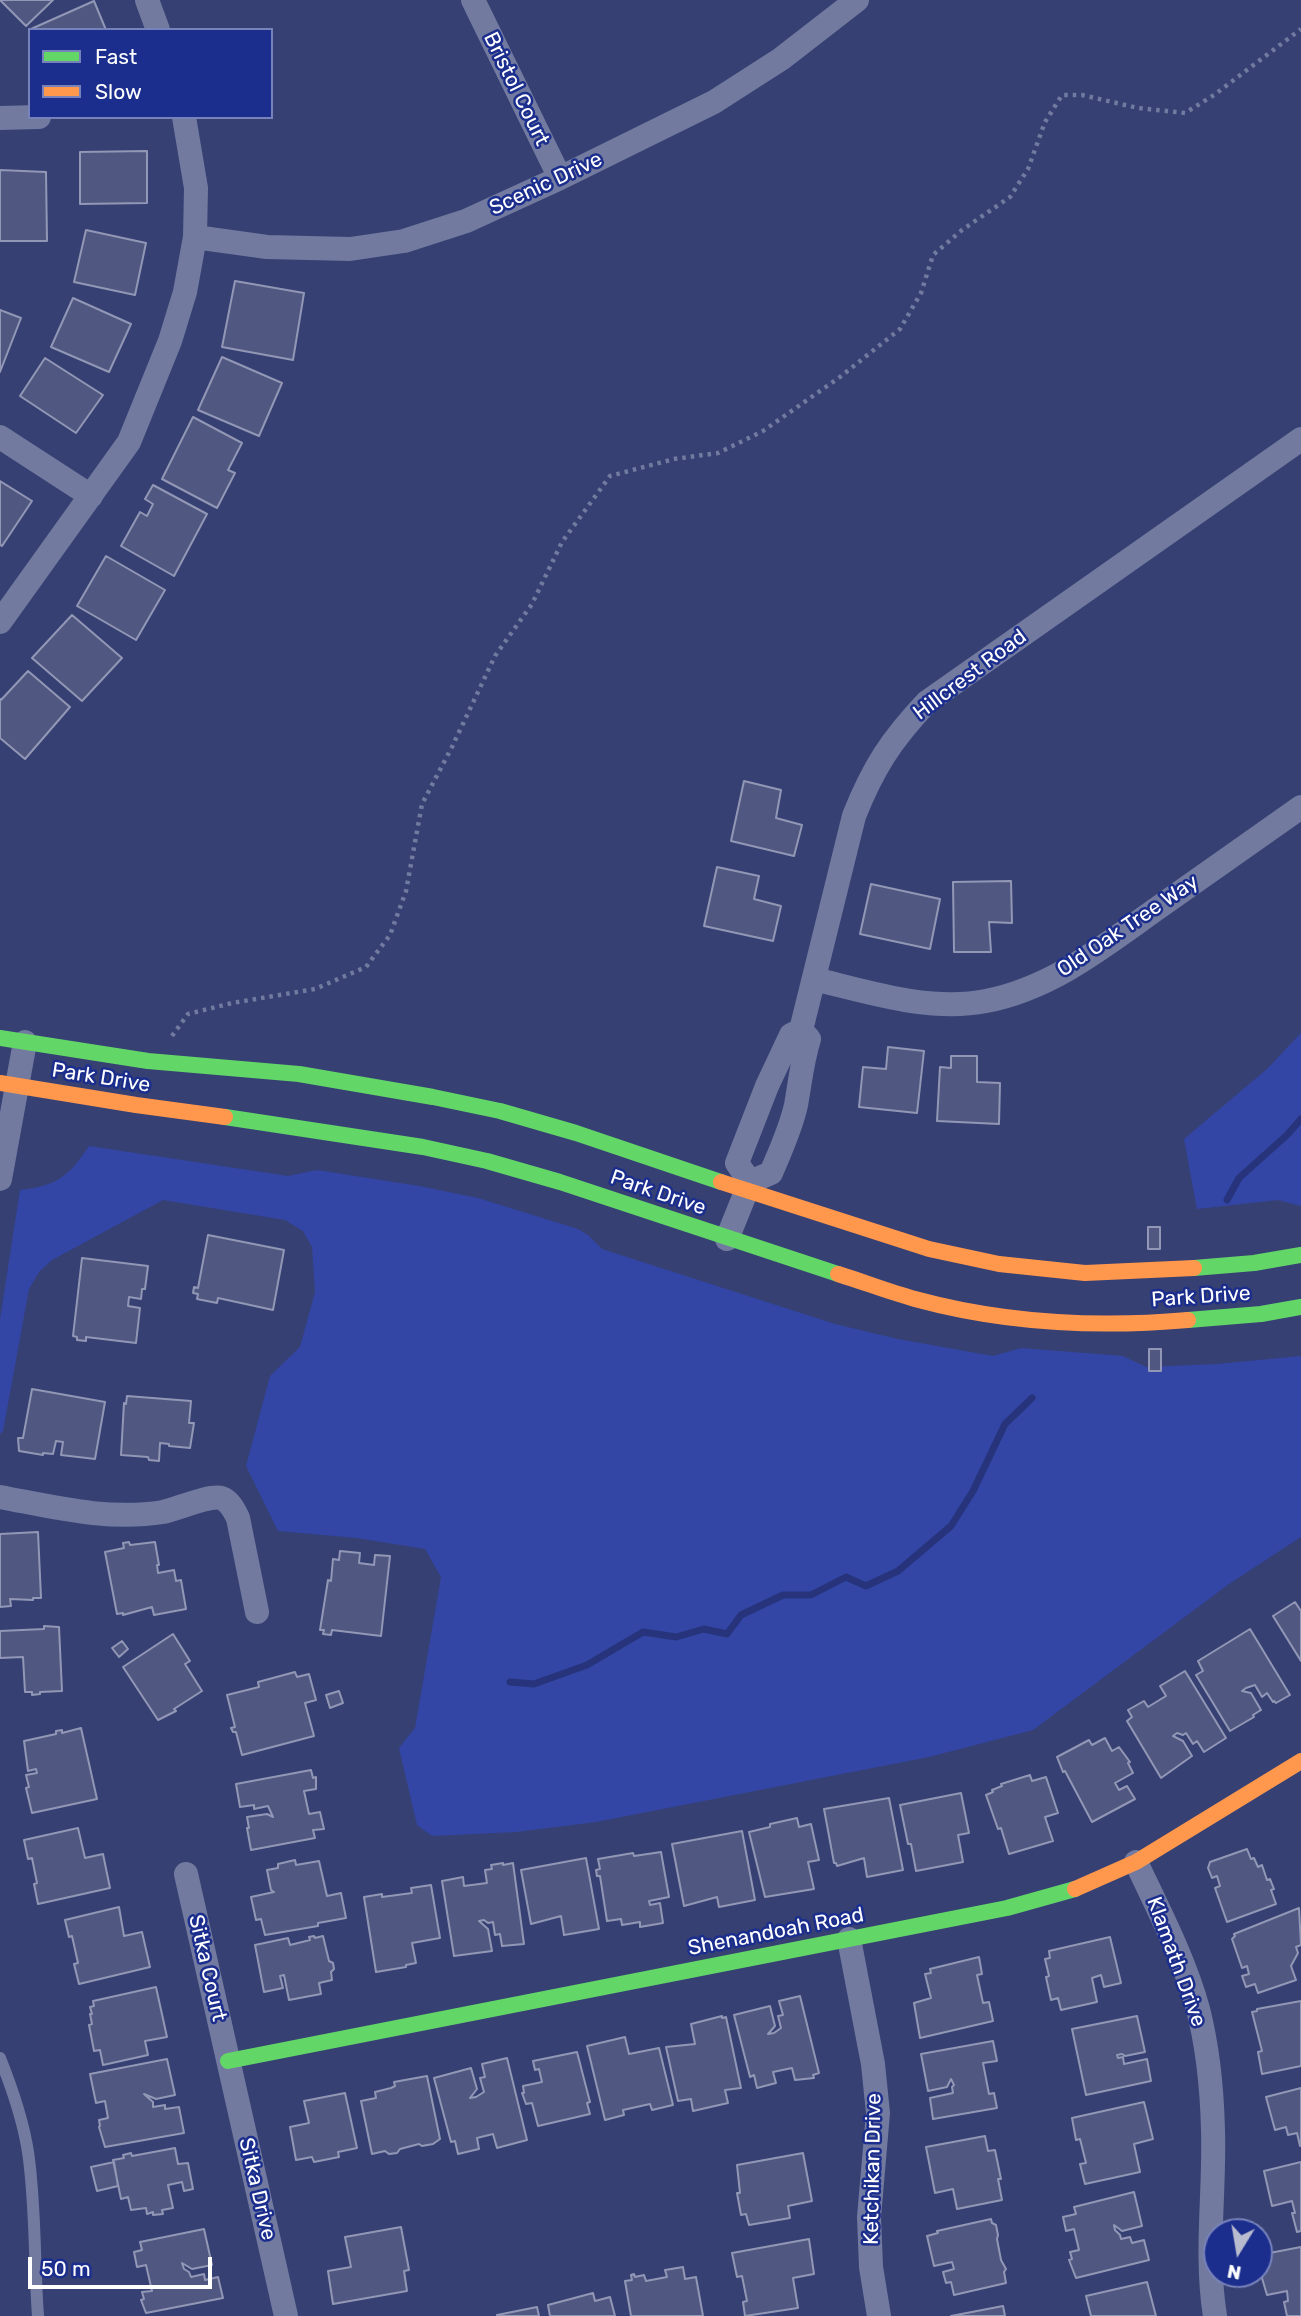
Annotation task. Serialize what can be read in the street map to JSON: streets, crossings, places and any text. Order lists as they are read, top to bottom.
{
  "streets": {
    "street": [
      "Bristol Court",
      "Scenic Drive",
      "Hillcrest Road",
      "Old Oak Tree Way",
      "Park Drive",
      "Shenandoah Road",
      "Klamath Drive",
      "Sitka Court",
      "Ketchikan Drive",
      "Sitka Drive"
    ]
  },
  "crossings": [
    ["Bristol Court", "Scenic Drive"],
    ["Hillcrest Road", "Old Oak Tree Way"],
    ["Hillcrest Road", "Park Drive"],
    ["Shenandoah Road", "Klamath Drive"],
    ["Shenandoah Road", "Sitka Court"],
    ["Shenandoah Road", "Ketchikan Drive"],
    ["Shenandoah Road", "Sitka Drive"],
    ["Sitka Court", "Sitka Drive"]
  ],
  "legend": ["Fast", "Slow"],
  "scale_bar": "50 m",
  "north": "bottom"
}
